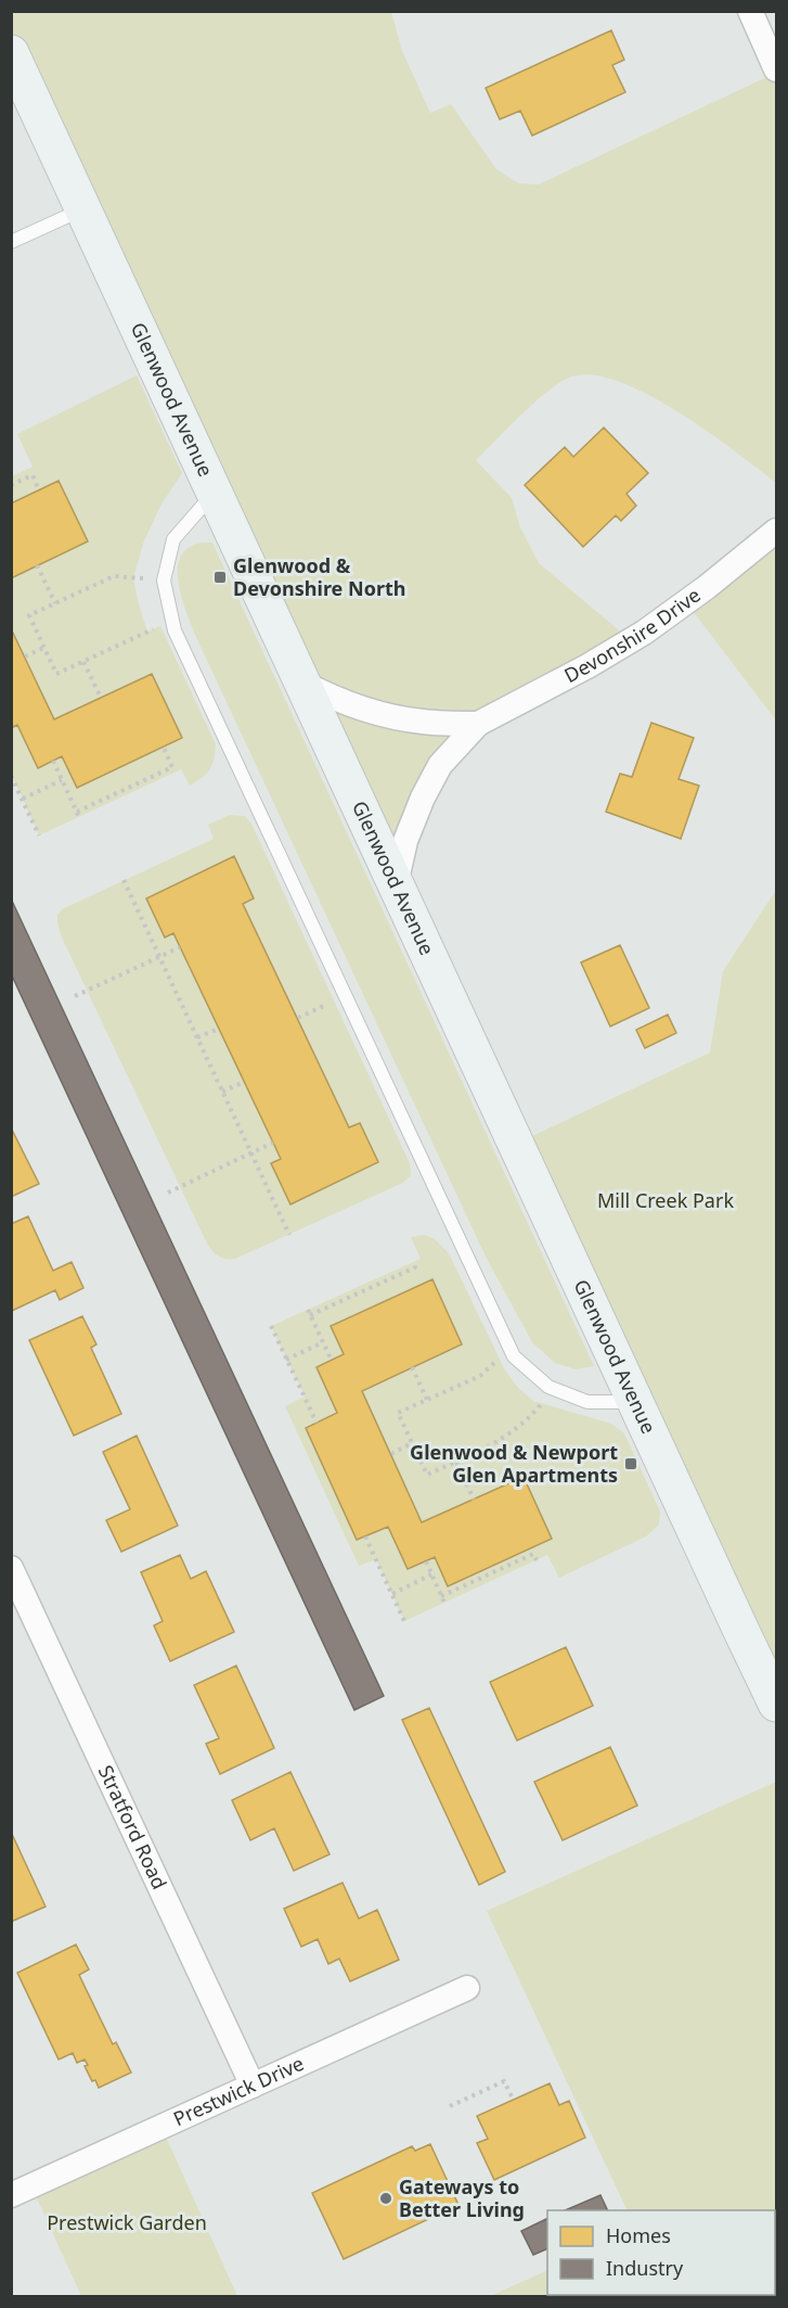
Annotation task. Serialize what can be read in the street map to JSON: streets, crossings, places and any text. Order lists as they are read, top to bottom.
{
  "streets": {
    "street": [
      "Glenwood Avenue",
      "Devonshire Drive",
      "Stratford Road",
      "Prestwick Drive"
    ]
  },
  "crossings": [
    ["Glenwood Avenue", "Devonshire Drive"],
    ["Stratford Road", "Prestwick Drive"]
  ],
  "parks": ["Mill Creek Park", "Prestwick Garden"],
  "places": {
    "transit": ["Glenwood & Devonshire North", "Glenwood & Newport Glen Apartments"],
    "other": ["Gateways to Better Living"]
  },
  "legend": ["Homes", "Industry"]
}
